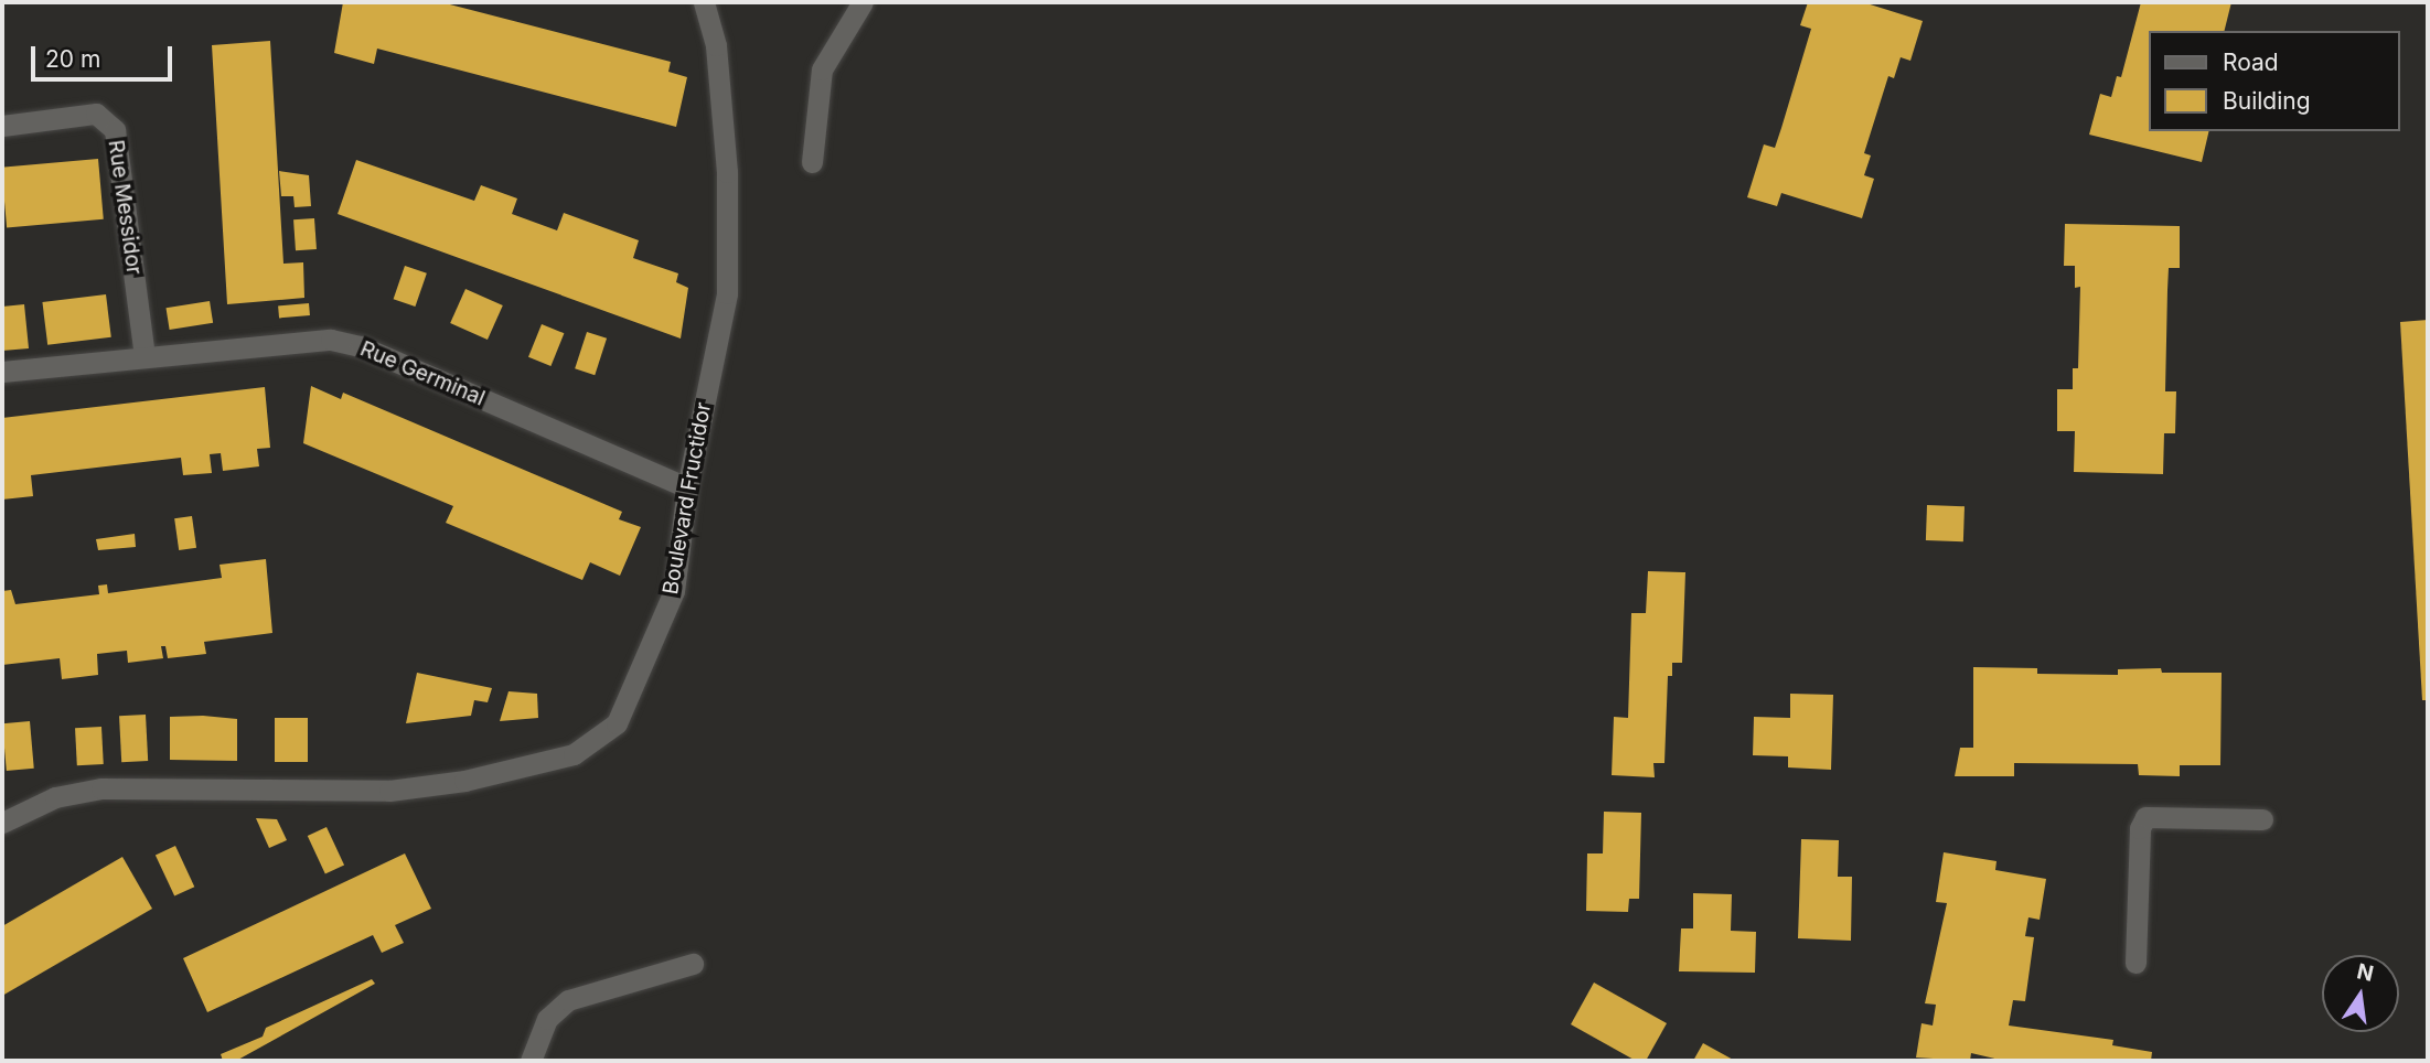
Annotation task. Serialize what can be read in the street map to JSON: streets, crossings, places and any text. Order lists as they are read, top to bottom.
{
  "streets": {
    "street": ["Rue Messidor", "Rue Germinal", "Boulevard Fructidor"]
  },
  "crossings": [
    ["Rue Messidor", "Rue Germinal"],
    ["Rue Germinal", "Boulevard Fructidor"]
  ],
  "legend": ["Road", "Building"],
  "scale_bar": "20 m",
  "north": "top"
}
